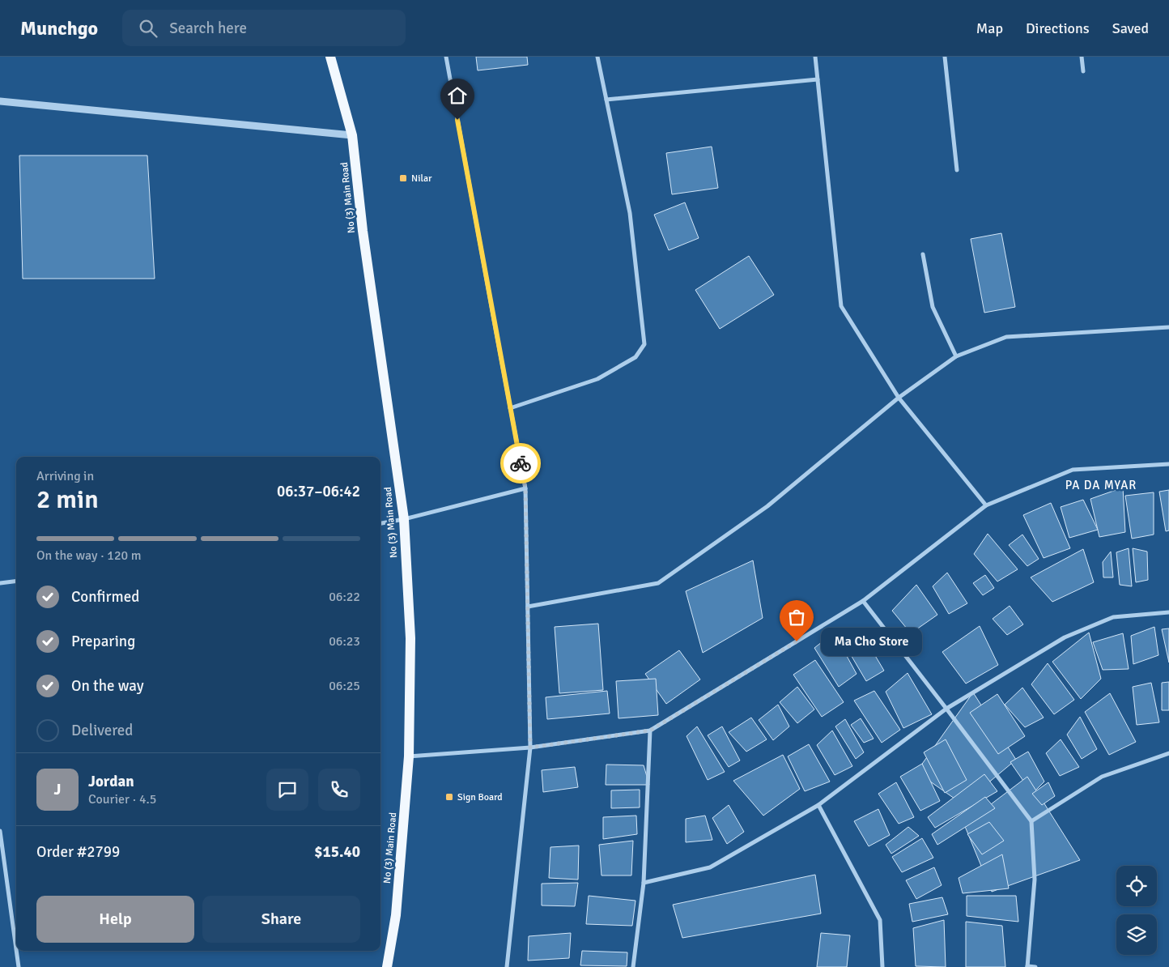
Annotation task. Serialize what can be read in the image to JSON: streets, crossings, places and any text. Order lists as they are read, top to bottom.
{
  "streets": {
    "main road": ["No (3) Main Road"]
  },
  "districts": ["PA DA MYAR"],
  "places": {
    "transit": ["Nilar", "Sign Board"],
    "other": ["Ma Cho Store"]
  },
  "page": {
    "header": "Munchgo",
    "search": "Search here",
    "nav": ["Map", "Directions", "Saved"],
    "heading": ["2 min", "Arriving in", "06:37–06:42"],
    "panel": [
      "Jordan",
      "Courier · 4.5",
      "Order #2799",
      "$15.40"
    ],
    "bar": "On the way · 120 m",
    "list": [
      ["Confirmed", "06:22"],
      ["Preparing", "06:23"],
      ["On the way", "06:25"],
      "Delivered"
    ],
    "bubble": "Ma Cho Store",
    "round": "J",
    "buttons": ["Help", "Share"]
  }
}
